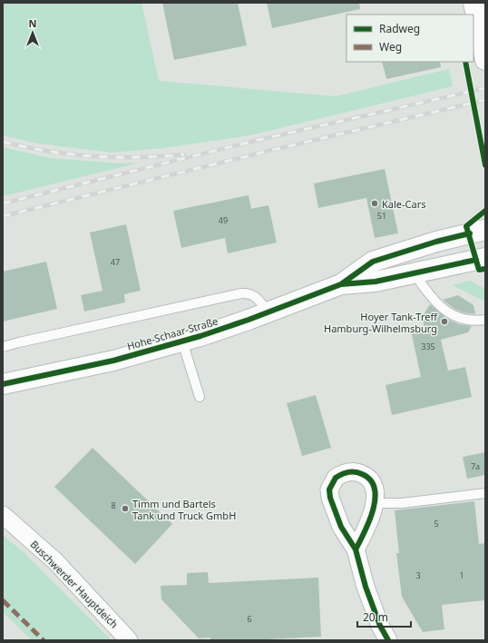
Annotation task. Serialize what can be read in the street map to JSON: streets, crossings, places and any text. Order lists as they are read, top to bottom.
{
  "streets": {
    "main road": ["Hohe-Schaar-Straße"],
    "street": ["Buschwerder Hauptdeich"]
  },
  "places": ["Kale-Cars", "Hoyer Tank-Treff Hamburg-Wilhelmsburg", "Timm und Bartels Tank und Truck GmbH"],
  "house_numbers": [
    "51",
    "49",
    "47",
    "335",
    "7a",
    "8",
    "5",
    "3",
    "1",
    "6"
  ],
  "legend": ["Radweg", "Weg"],
  "scale_bar": "20 m",
  "north": "top"
}
